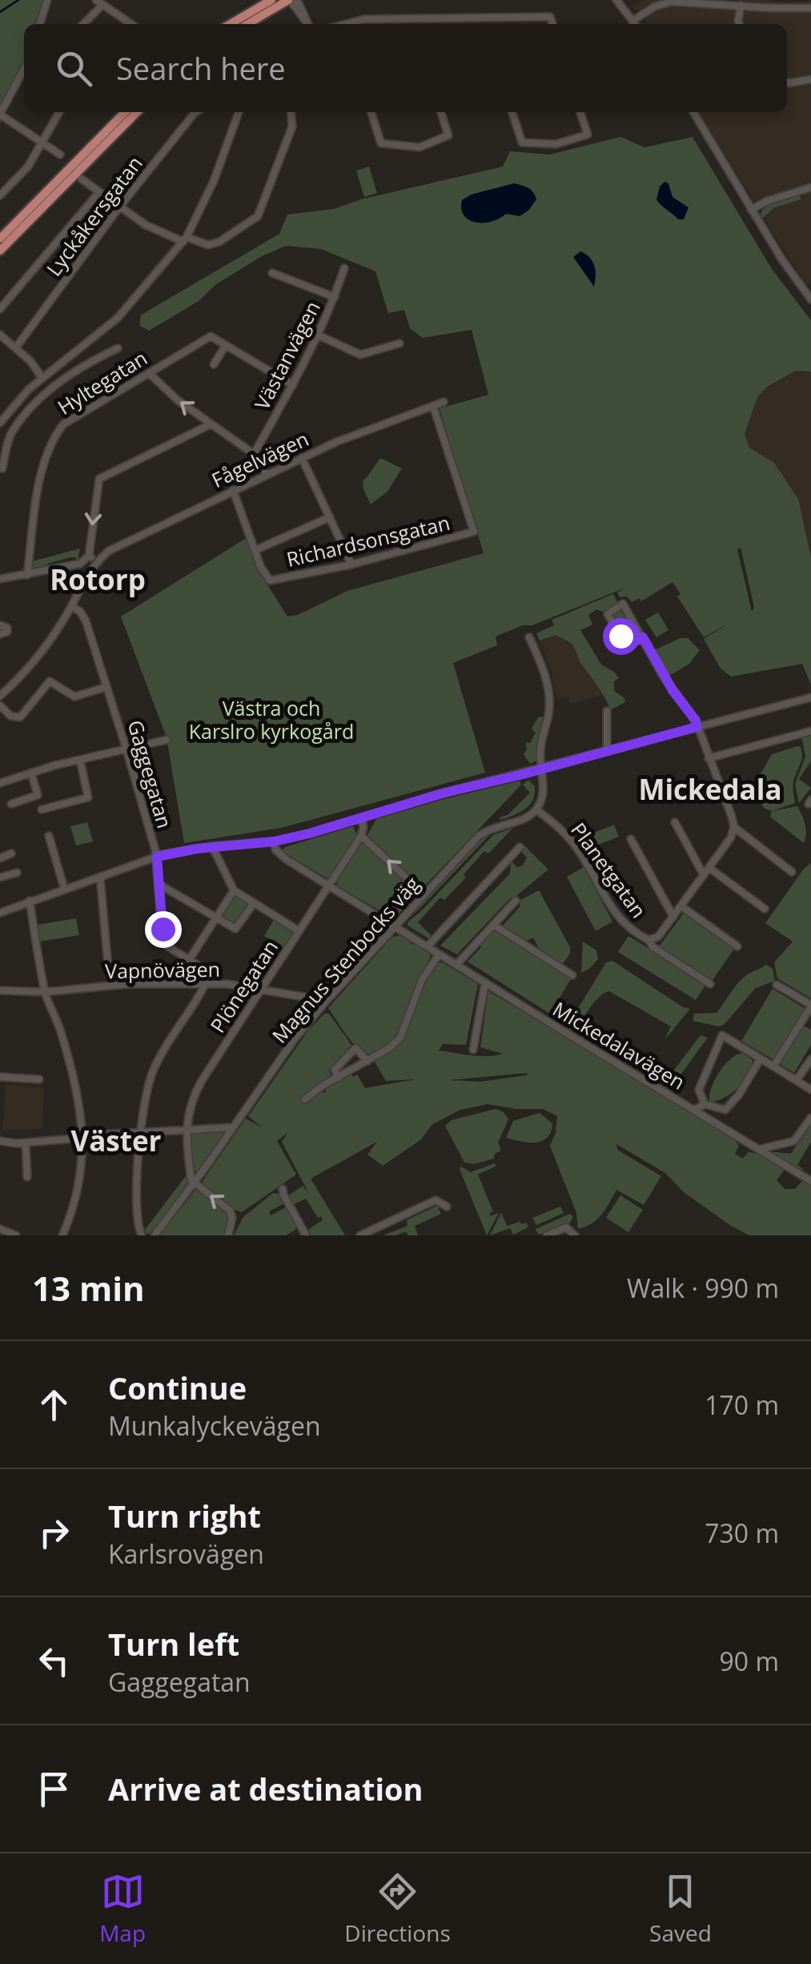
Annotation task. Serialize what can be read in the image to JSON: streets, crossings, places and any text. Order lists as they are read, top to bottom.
{
  "streets": {
    "street": [
      "Lyckåkersgatan",
      "Västanvägen",
      "Hyltegatan",
      "Fågelvägen",
      "Richardsonsgatan",
      "Gaggegatan",
      "Planetgatan",
      "Magnus Stenbocks väg",
      "Vapnövägen",
      "Plönegatan",
      "Mickedalavägen"
    ]
  },
  "crossings": [
    ["Fågelvägen", "Richardsonsgatan"],
    ["Gaggegatan", "Vapnövägen"],
    ["Planetgatan", "Magnus Stenbocks väg"],
    ["Magnus Stenbocks väg", "Vapnövägen"],
    ["Magnus Stenbocks väg", "Plönegatan"],
    ["Magnus Stenbocks väg", "Mickedalavägen"],
    ["Vapnövägen", "Plönegatan"],
    ["Plönegatan", "Mickedalavägen"]
  ],
  "districts": ["Rotorp", "Mickedala", "Väster"],
  "parks": ["Västra och Karslro kyrkogård"],
  "page": {
    "search": "Search here",
    "heading": ["13 min", "Walk · 990 m"],
    "list": [
      ["Continue", "Munkalyckevägen", "170 m"],
      ["Turn right", "Karlsrovägen", "730 m"],
      ["Turn left", "Gaggegatan", "90 m"],
      "Arrive at destination"
    ],
    "nav": ["Map", "Directions", "Saved"]
  }
}
